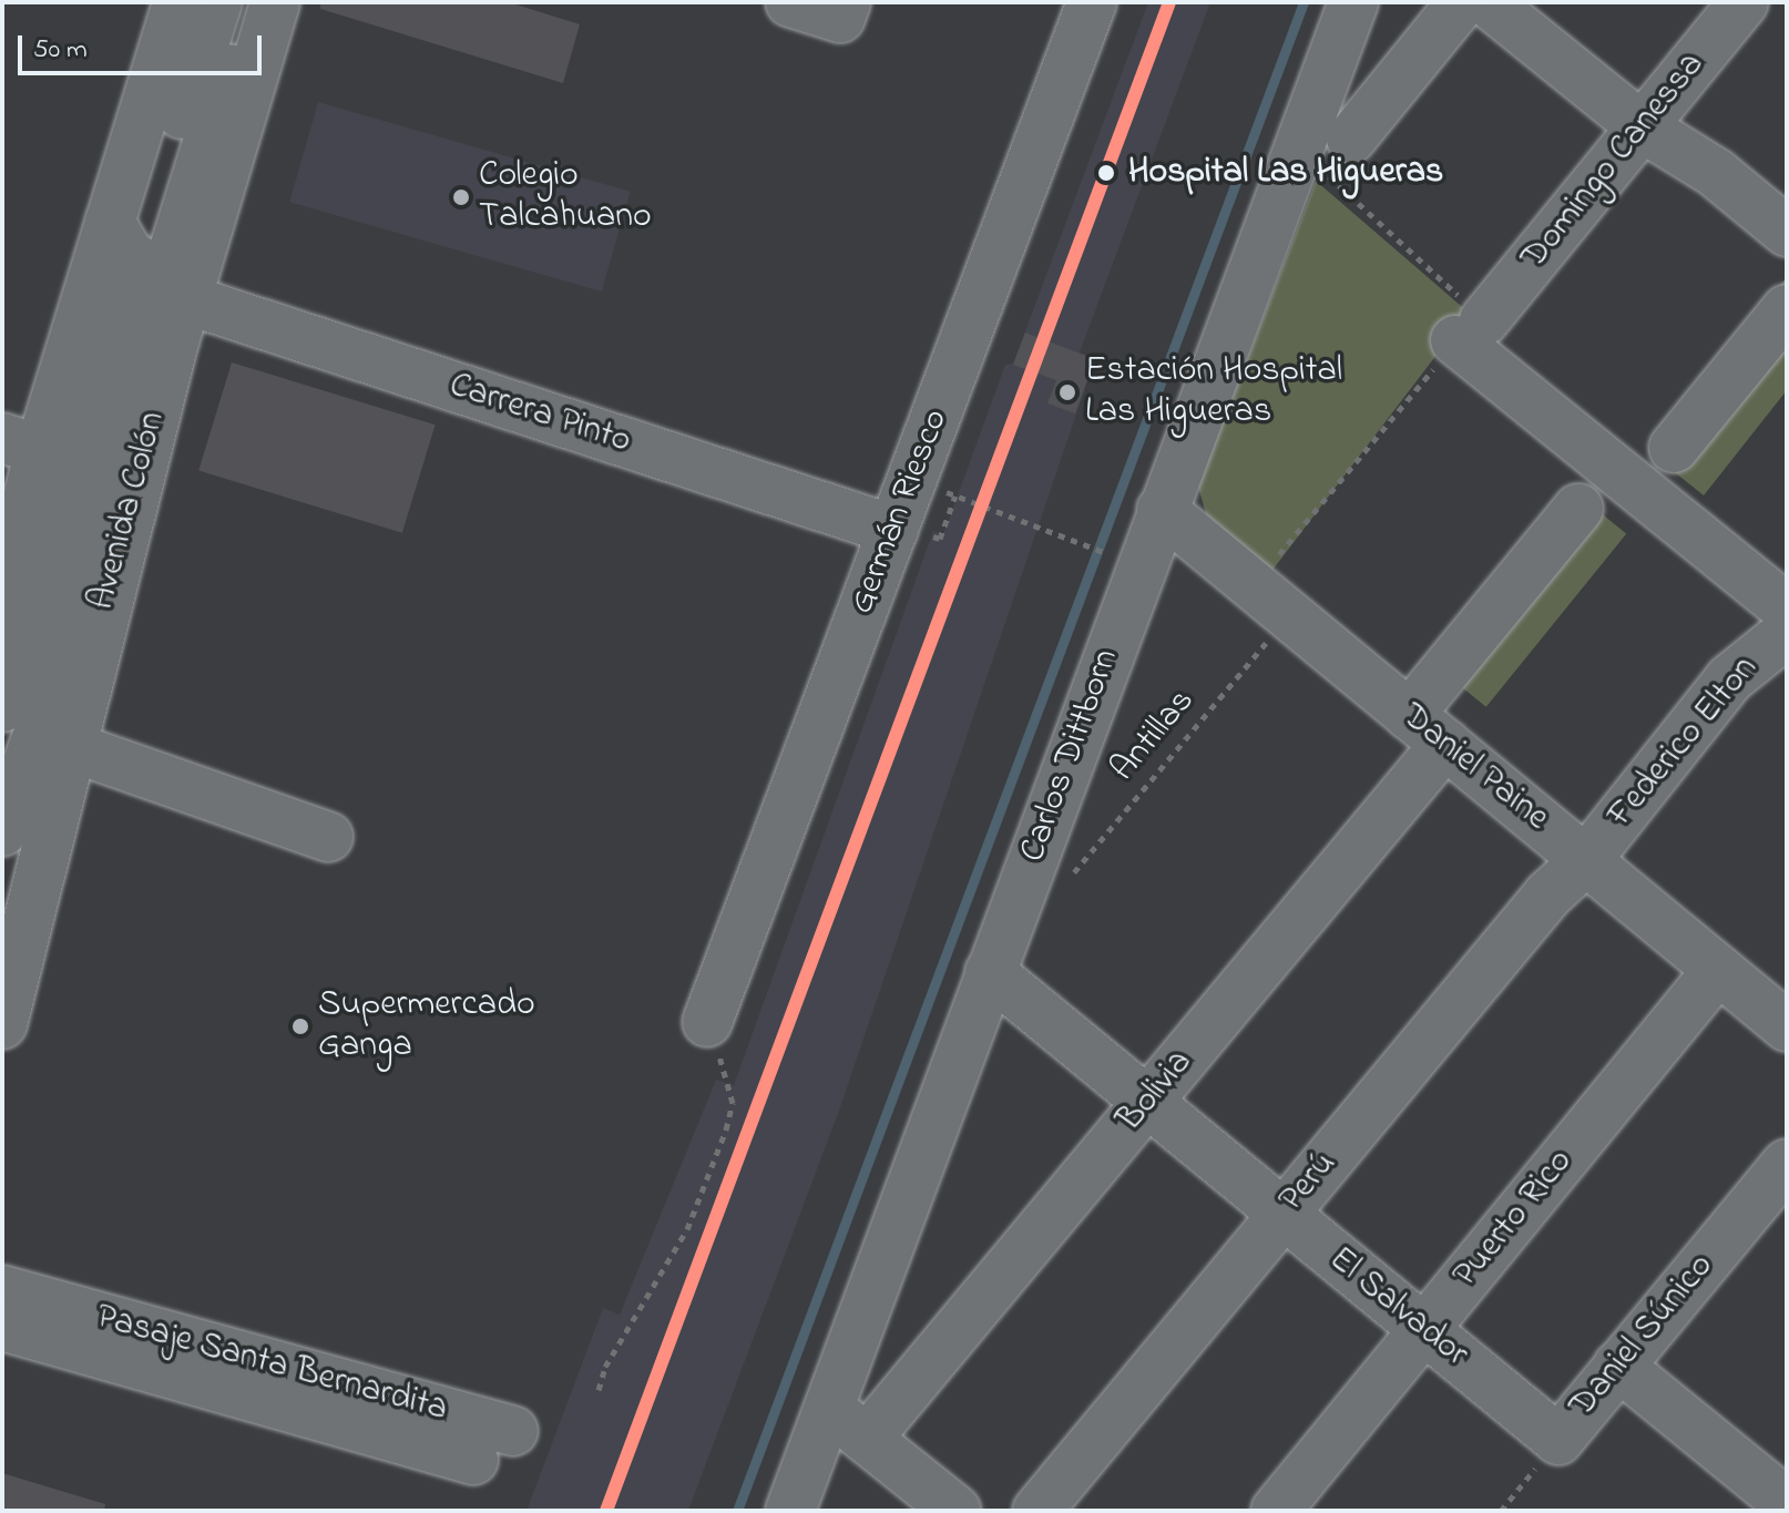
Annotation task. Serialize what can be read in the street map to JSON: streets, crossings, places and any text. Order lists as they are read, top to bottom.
{
  "streets": {
    "street": [
      "Domingo Canessa",
      "Carrera Pinto",
      "Avenida Colón",
      "Germán Riesco",
      "Federico Elton",
      "Carlos Dittborn",
      "Daniel Paine",
      "Bolivia",
      "Perú",
      "Puerto Rico",
      "El Salvador",
      "Daniel Súnico",
      "Pasaje Santa Bernardita"
    ],
    "path": ["Antillas"]
  },
  "crossings": [
    ["Domingo Canessa", "Antillas"],
    ["Carrera Pinto", "Avenida Colón"],
    ["Carrera Pinto", "Germán Riesco"],
    ["Antillas", "Daniel Paine"],
    ["Federico Elton", "Daniel Paine"],
    ["Federico Elton", "Perú"],
    ["Carlos Dittborn", "Daniel Paine"],
    ["Carlos Dittborn", "El Salvador"],
    ["Daniel Paine", "Bolivia"],
    ["Daniel Paine", "Perú"],
    ["Daniel Paine", "Puerto Rico"],
    ["Bolivia", "El Salvador"],
    ["Perú", "El Salvador"],
    ["Puerto Rico", "El Salvador"],
    ["El Salvador", "Daniel Súnico"]
  ],
  "places": [
    "Hospital Las Higueras",
    "Colegio Talcahuano",
    "Estación Hospital Las Higueras",
    "Supermercado Ganga"
  ],
  "scale_bar": "50 m"
}
